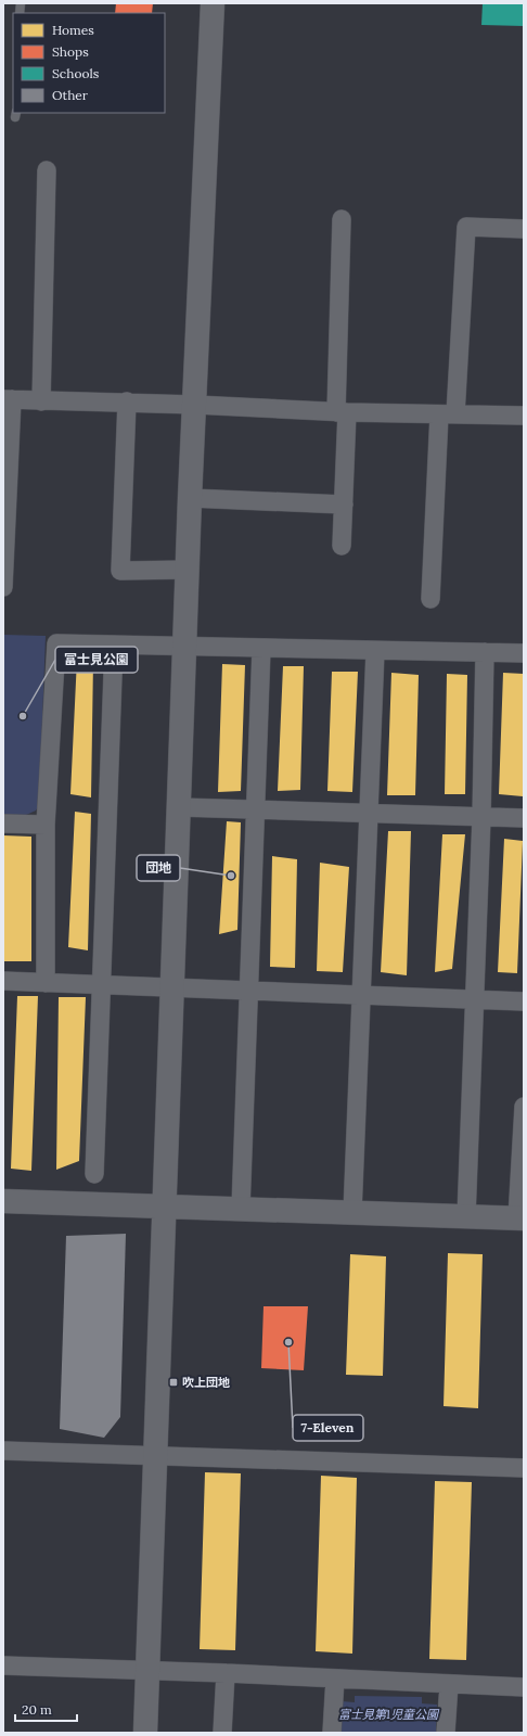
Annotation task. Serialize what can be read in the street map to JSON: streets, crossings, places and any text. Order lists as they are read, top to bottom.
{
  "parks": ["富士見第1児童公園"],
  "places": {
    "other": ["富士見公園", "団地", "7-Eleven"],
    "transit": ["吹上団地"]
  },
  "legend": [
    "Homes",
    "Shops",
    "Schools",
    "Other"
  ],
  "scale_bar": "20 m"
}
